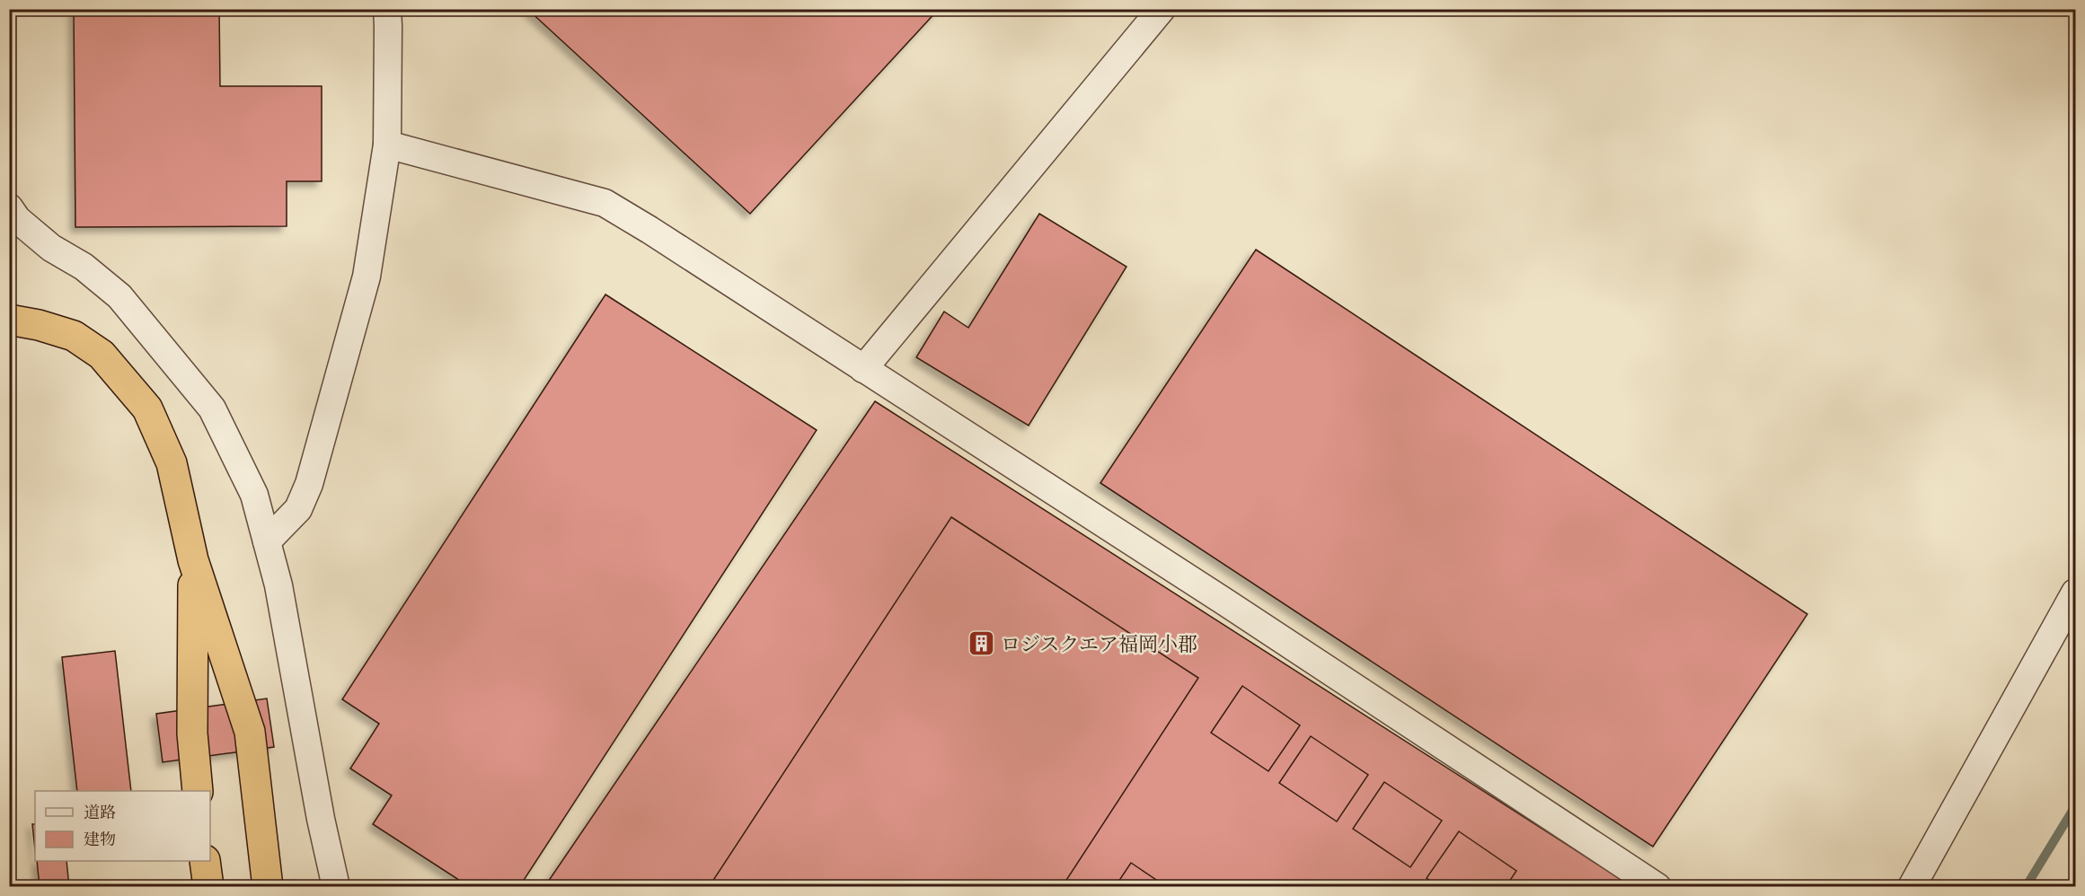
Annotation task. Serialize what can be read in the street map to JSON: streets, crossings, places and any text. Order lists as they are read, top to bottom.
{
  "places": {
    "building": ["ロジスクエア福岡小郡"]
  },
  "legend": ["道路", "建物"]
}
